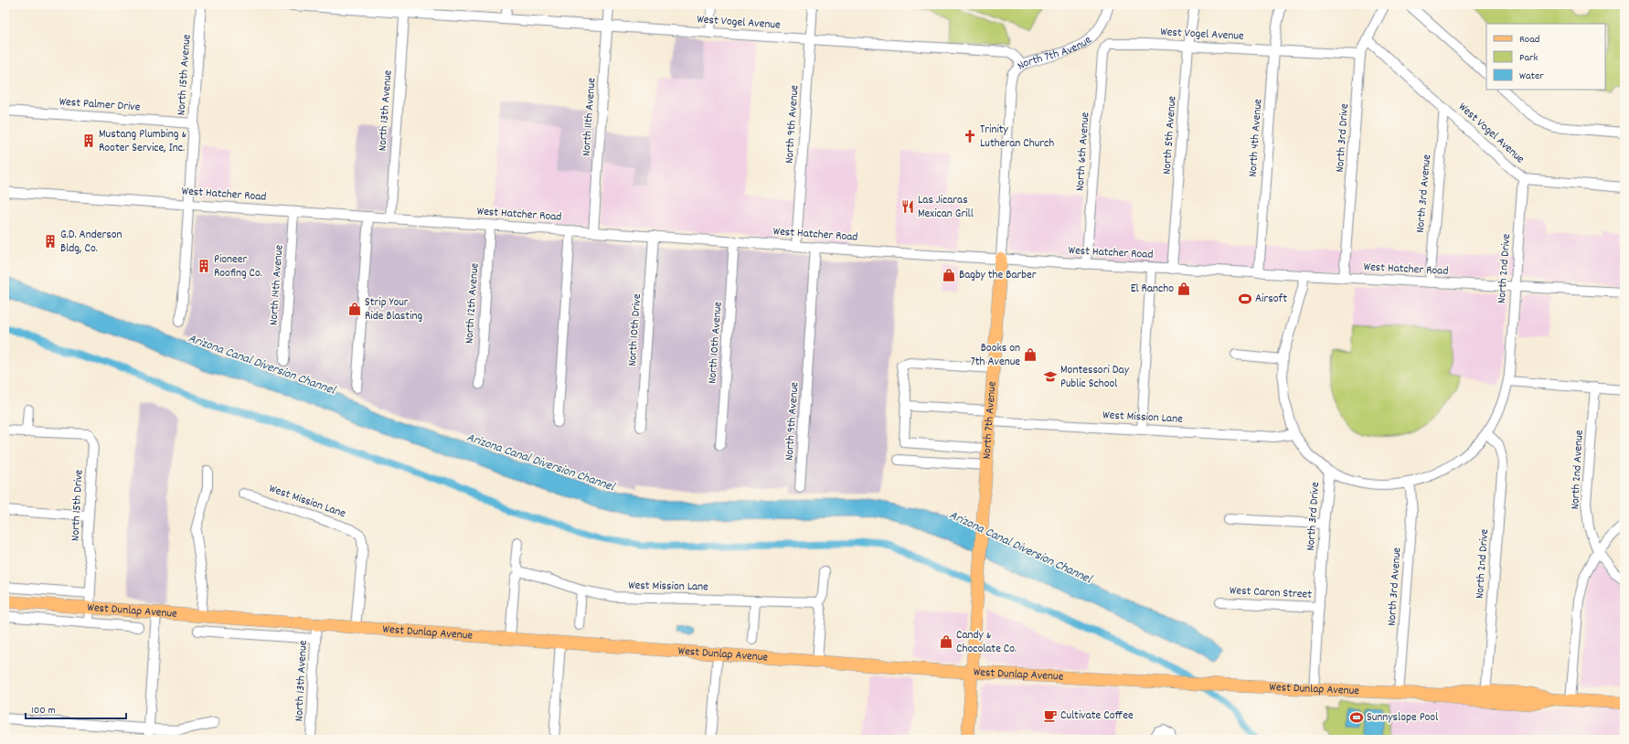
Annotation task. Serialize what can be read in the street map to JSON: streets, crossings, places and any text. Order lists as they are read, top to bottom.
{
  "streets": {
    "main road": ["North 7th Avenue", "West Dunlap Avenue"],
    "street": [
      "West Vogel Avenue",
      "North 15th Avenue",
      "West Palmer Drive",
      "North 13th Avenue",
      "North 11th Avenue",
      "North 9th Avenue",
      "North 5th Avenue",
      "North 4th Avenue",
      "North 3rd Drive",
      "North 6th Avenue",
      "North 3rd Avenue",
      "West Hatcher Road",
      "North 2nd Drive",
      "North 14th Avenue",
      "North 12th Avenue",
      "North 10th Drive",
      "North 10th Avenue",
      "West Mission Lane",
      "North 2nd Avenue",
      "North 15th Drive",
      "West Caron Street"
    ]
  },
  "crossings": [
    ["West Vogel Avenue", "North 7th Avenue"],
    ["West Vogel Avenue", "North 13th Avenue"],
    ["West Vogel Avenue", "North 11th Avenue"],
    ["West Vogel Avenue", "North 9th Avenue"],
    ["West Vogel Avenue", "North 5th Avenue"],
    ["West Vogel Avenue", "North 4th Avenue"],
    ["West Vogel Avenue", "North 3rd Drive"],
    ["West Vogel Avenue", "North 6th Avenue"],
    ["West Vogel Avenue", "North 3rd Avenue"],
    ["West Vogel Avenue", "North 2nd Drive"],
    ["North 7th Avenue", "West Hatcher Road"],
    ["North 7th Avenue", "West Mission Lane"],
    ["North 7th Avenue", "West Dunlap Avenue"],
    ["North 15th Avenue", "West Palmer Drive"],
    ["North 15th Avenue", "West Hatcher Road"],
    ["North 13th Avenue", "West Hatcher Road"],
    ["North 13th Avenue", "West Dunlap Avenue"],
    ["North 11th Avenue", "West Hatcher Road"],
    ["North 9th Avenue", "West Hatcher Road"],
    ["North 5th Avenue", "West Hatcher Road"],
    ["North 4th Avenue", "West Hatcher Road"],
    ["North 3rd Drive", "West Hatcher Road"],
    ["North 3rd Drive", "West Mission Lane"],
    ["North 3rd Drive", "West Caron Street"],
    ["North 3rd Drive", "West Dunlap Avenue"],
    ["North 6th Avenue", "West Hatcher Road"],
    ["North 3rd Avenue", "West Hatcher Road"],
    ["North 3rd Avenue", "West Dunlap Avenue"],
    ["West Hatcher Road", "North 2nd Drive"],
    ["West Hatcher Road", "North 14th Avenue"],
    ["West Hatcher Road", "North 12th Avenue"],
    ["West Hatcher Road", "North 10th Drive"],
    ["West Hatcher Road", "North 10th Avenue"],
    ["North 2nd Drive", "West Dunlap Avenue"],
    ["West Mission Lane", "West Dunlap Avenue"],
    ["North 15th Drive", "West Dunlap Avenue"]
  ],
  "water": ["Arizona Canal Diversion Channel"],
  "places": {
    "church": ["Trinity Lutheran Church"],
    "building": ["Mustang Plumbing & Rooter Service, Inc.", "G.D. Anderson Bldg, Co.", "Pioneer Roofing Co."],
    "restaurant": ["Las Jicaras Mexican Grill"],
    "shop": [
      "Bagby the Barber",
      "El Rancho",
      "Strip Your Ride Blasting",
      "Books on 7th Avenue",
      "Candy & Chocolate Co."
    ],
    "sports": ["Airsoft", "Sunnyslope Pool"],
    "school or university": ["Montessori Day Public School"],
    "cafe": ["Cultivate Coffee"]
  },
  "legend": ["Road", "Park", "Water"],
  "scale_bar": "100 m"
}
